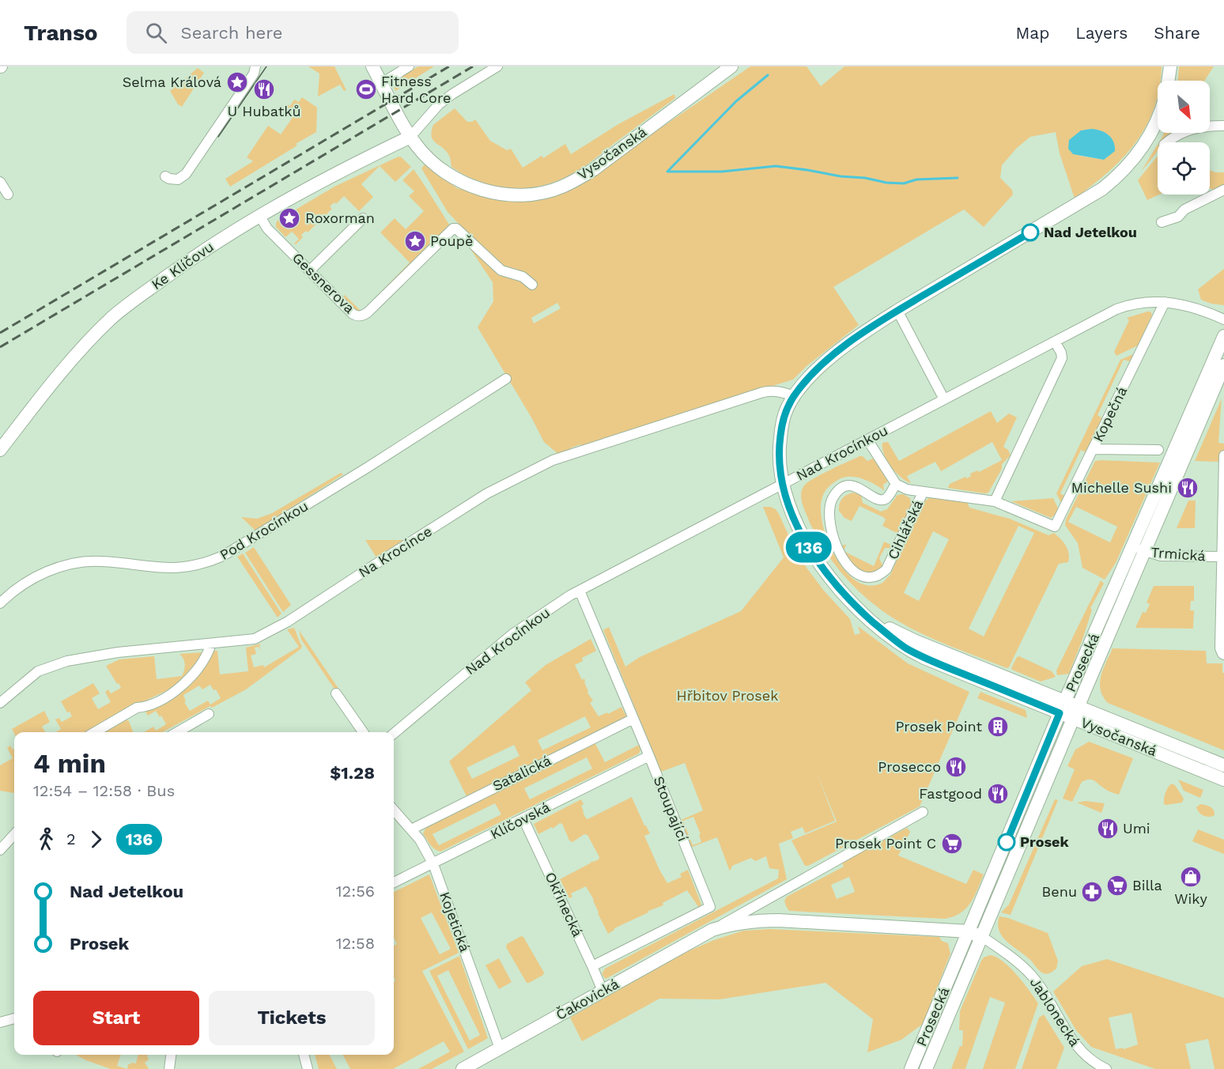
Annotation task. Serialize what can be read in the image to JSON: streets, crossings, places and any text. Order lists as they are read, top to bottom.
{
  "streets": {
    "main road": [
      "Vysočanská",
      "Ke Klíčovu",
      "Prosecká",
      "Čakovická"
    ],
    "street": [
      "Gessnerova",
      "Kopečná",
      "Nad Krocínkou",
      "Cihlářská",
      "Pod Krocínkou",
      "Na Krocínce",
      "Trmická",
      "Satalická",
      "Stoupající",
      "Klíčovská",
      "Okřínecká",
      "Kojetická",
      "Jablonecká"
    ]
  },
  "crossings": [
    ["Vysočanská", "Ke Klíčovu"],
    ["Vysočanská", "Nad Krocínkou"],
    ["Vysočanská", "Na Krocínce"],
    ["Vysočanská", "Prosecká"],
    ["Ke Klíčovu", "Gessnerova"],
    ["Kopečná", "Nad Krocínkou"],
    ["Nad Krocínkou", "Stoupající"],
    ["Trmická", "Prosecká"],
    ["Prosecká", "Čakovická"],
    ["Prosecká", "Jablonecká"],
    ["Satalická", "Stoupající"],
    ["Satalická", "Kojetická"],
    ["Stoupající", "Klíčovská"],
    ["Stoupající", "Okřínecká"],
    ["Klíčovská", "Okřínecká"],
    ["Klíčovská", "Kojetická"],
    ["Okřínecká", "Čakovická"],
    ["Kojetická", "Čakovická"],
    ["Čakovická", "Jablonecká"]
  ],
  "parks": ["Hřbitov Prosek"],
  "places": {
    "place": ["Selma Králová", "Roxorman", "Poupě"],
    "restaurant": [
      "U Hubatků",
      "Michelle Sushi",
      "Prosecco",
      "Fastgood",
      "Umi"
    ],
    "sports": ["Fitness Hard Core"],
    "other": ["Nad Jetelkou", "Prosek"],
    "building": ["Prosek Point"],
    "supermarket": ["Prosek Point C", "Billa"],
    "shop": ["Wiky"],
    "pharmacy": ["Benu"]
  },
  "lines": ["bus line 136"],
  "north": "bottom right",
  "page": {
    "header": "Transo",
    "search": "Search here",
    "nav": ["Map", "Layers", "Share"],
    "on_map": "136",
    "heading": ["4 min", "12:54 – 12:58 · Bus", "$1.28"],
    "legs": ["2", "136"],
    "list": [
      {
        "name": "Nad Jetelkou",
        "value": "12:56"
      },
      {
        "name": "Prosek",
        "value": "12:58"
      }
    ],
    "buttons": ["Start", "Tickets"]
  }
}
